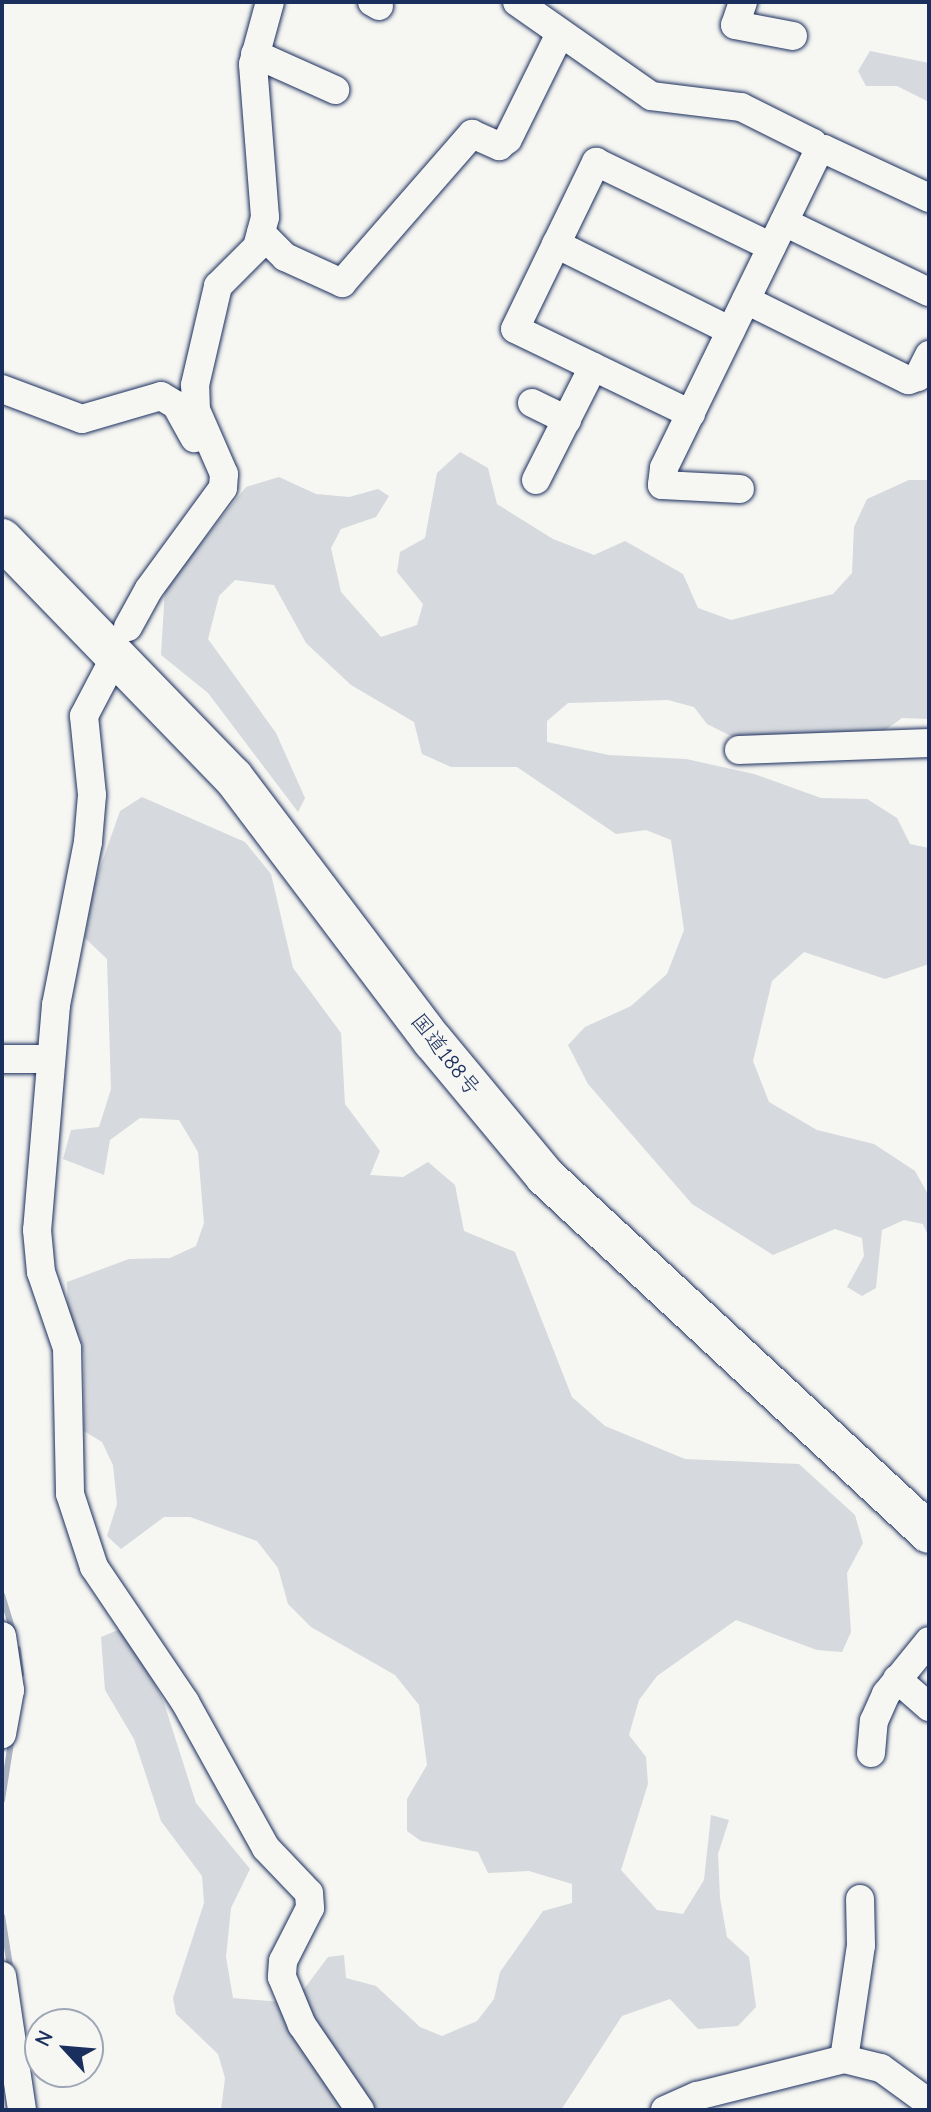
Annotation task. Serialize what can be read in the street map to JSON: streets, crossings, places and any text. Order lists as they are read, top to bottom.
{
  "streets": {
    "highway": ["国道188号"]
  },
  "north": "top left"
}
